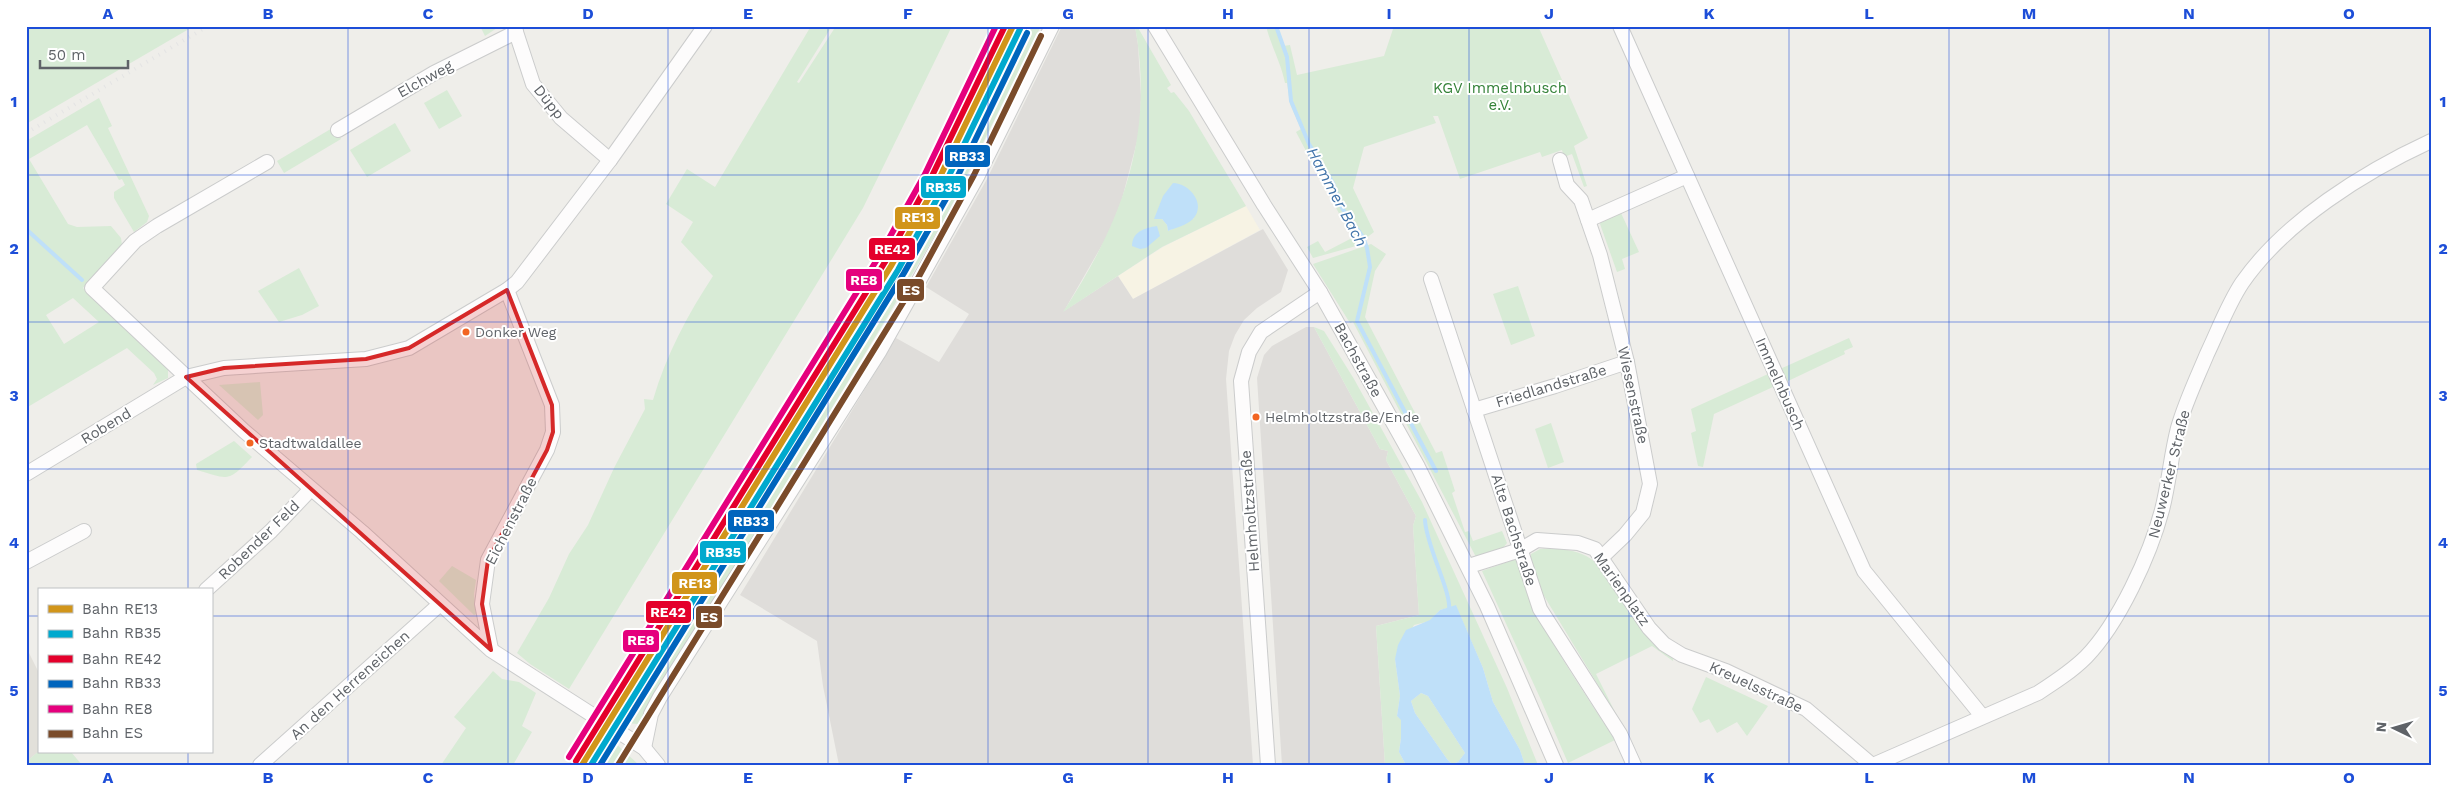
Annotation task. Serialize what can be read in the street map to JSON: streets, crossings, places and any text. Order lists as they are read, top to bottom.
{
  "streets": {
    "street": [
      "Elchweg",
      "Düpp",
      "Bachstraße",
      "Immelnbusch",
      "Friedlandstraße",
      "Wiesenstraße",
      "Robend",
      "Neuwerker Straße",
      "Helmholtzstraße",
      "Eichenstraße",
      "Alte Bachstraße",
      "Robender Feld",
      "Marienplatz",
      "An den Herreneichen",
      "Kreuelsstraße"
    ]
  },
  "crossings": [
    ["Elchweg", "Düpp"],
    ["Bachstraße", "Helmholtzstraße"],
    ["Bachstraße", "Marienplatz"],
    ["Immelnbusch", "Neuwerker Straße"],
    ["Friedlandstraße", "Wiesenstraße"],
    ["Friedlandstraße", "Alte Bachstraße"],
    ["Wiesenstraße", "Marienplatz"],
    ["Neuwerker Straße", "Kreuelsstraße"],
    ["Alte Bachstraße", "Marienplatz"],
    ["Marienplatz", "Kreuelsstraße"]
  ],
  "water": ["Hammer Bach"],
  "parks": ["KGV Immelnbusch e.V."],
  "places": ["Donker Weg", "Helmholtzstraße/Ende", "Stadtwaldallee"],
  "lines": [
    "rail line RE13",
    "rail line RE42",
    "rail line RE8",
    "rail line RB35",
    "rail line RB33",
    "rail line ES"
  ],
  "legend": [
    "Bahn RE13",
    "Bahn RB35",
    "Bahn RE42",
    "Bahn RB33",
    "Bahn RE8",
    "Bahn ES"
  ],
  "scale_bar": "50 m",
  "north": "left",
  "grid": {
    "columns": [
      "A",
      "B",
      "C",
      "D",
      "E",
      "F",
      "G",
      "H",
      "I",
      "J",
      "K",
      "L",
      "M",
      "N",
      "O"
    ],
    "rows": [
      "1",
      "2",
      "3",
      "4",
      "5"
    ]
  }
}
